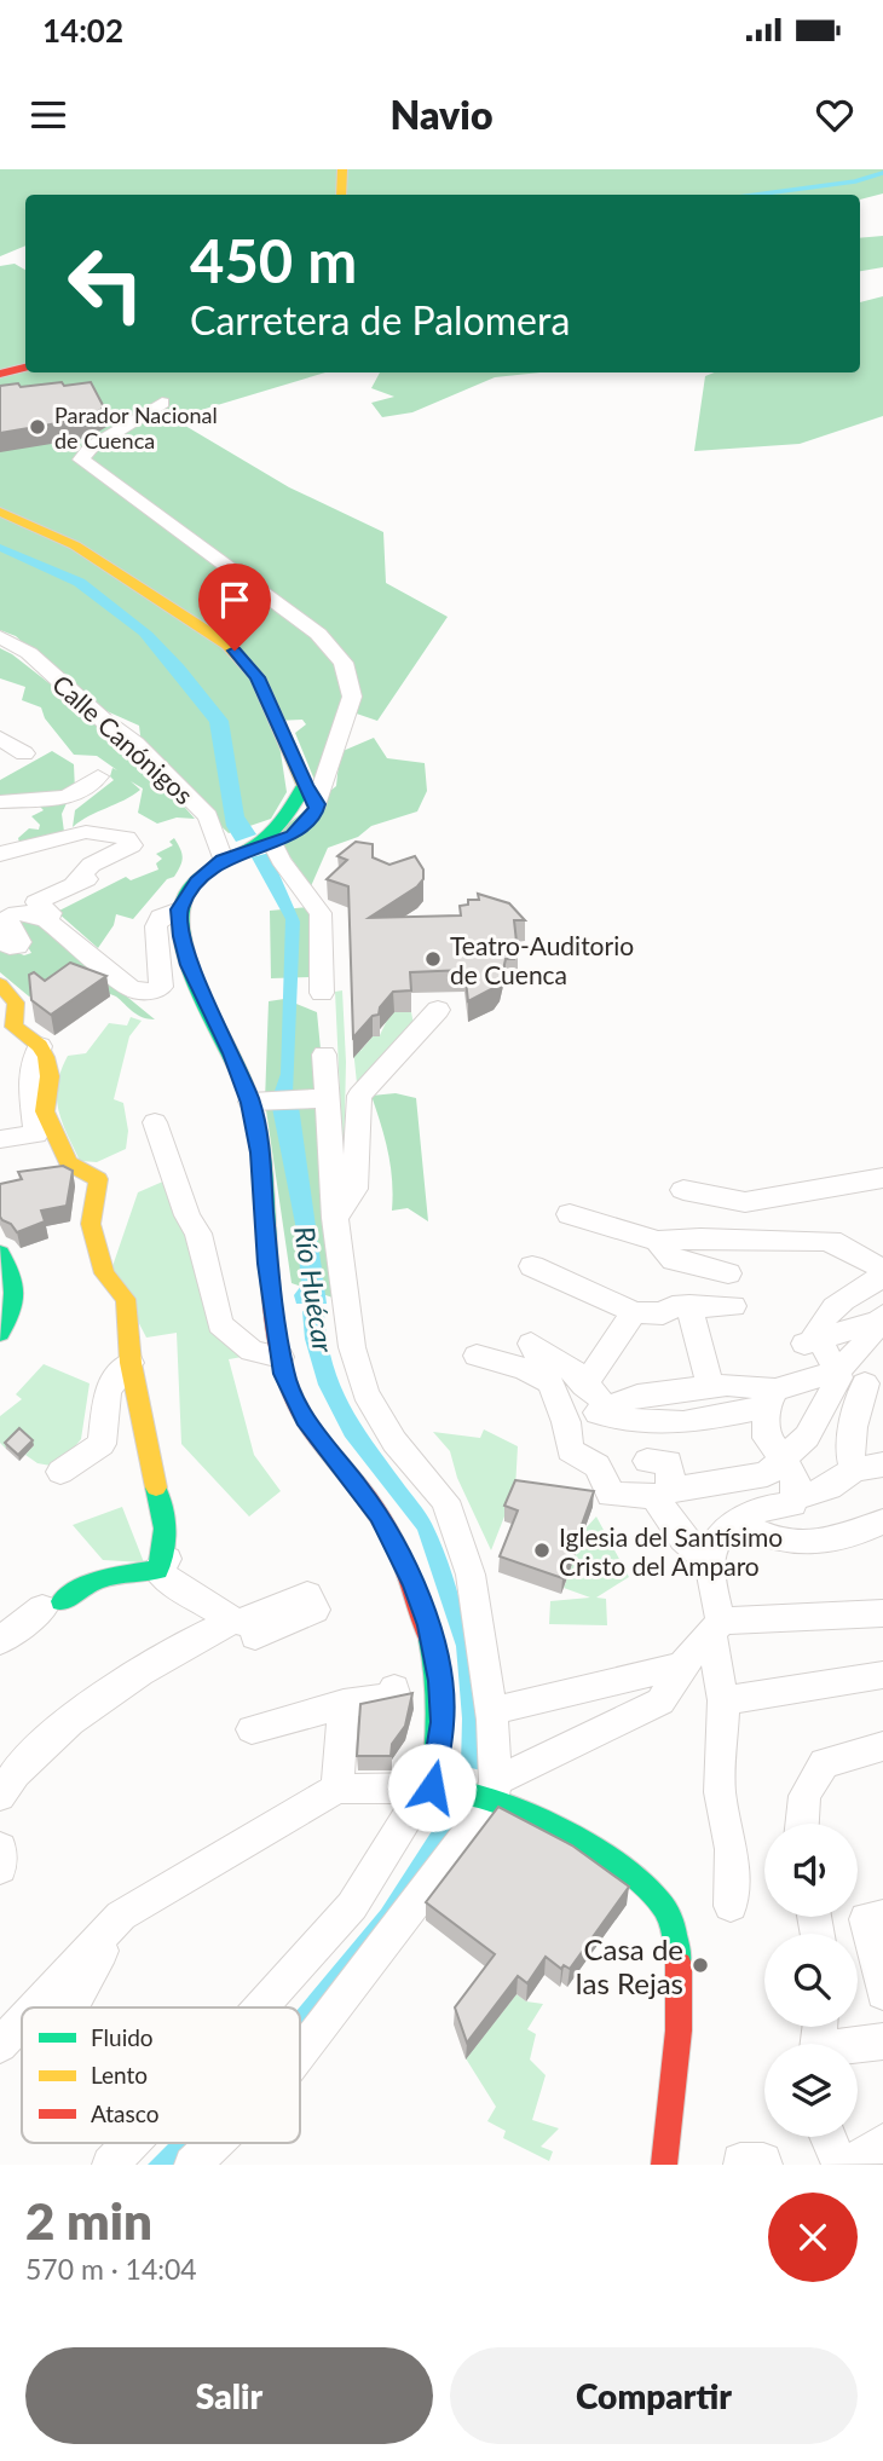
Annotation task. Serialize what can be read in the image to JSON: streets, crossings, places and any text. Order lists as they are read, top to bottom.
{
  "streets": {
    "street": ["Calle Canónigos"]
  },
  "water": ["Río Huécar"],
  "places": [
    "Parador Nacional de Cuenca",
    "Teatro-Auditorio de Cuenca",
    "Iglesia del Santísimo Cristo del Amparo",
    "Casa de las Rejas"
  ],
  "legend": ["Fluido", "Lento", "Atasco"],
  "page": {
    "status": "14:02",
    "header": "Navio",
    "turn": ["450 m", "Carretera de Palomera"],
    "heading": ["2 min", "570 m · 14:04"],
    "buttons": ["Salir", "Compartir"]
  }
}
